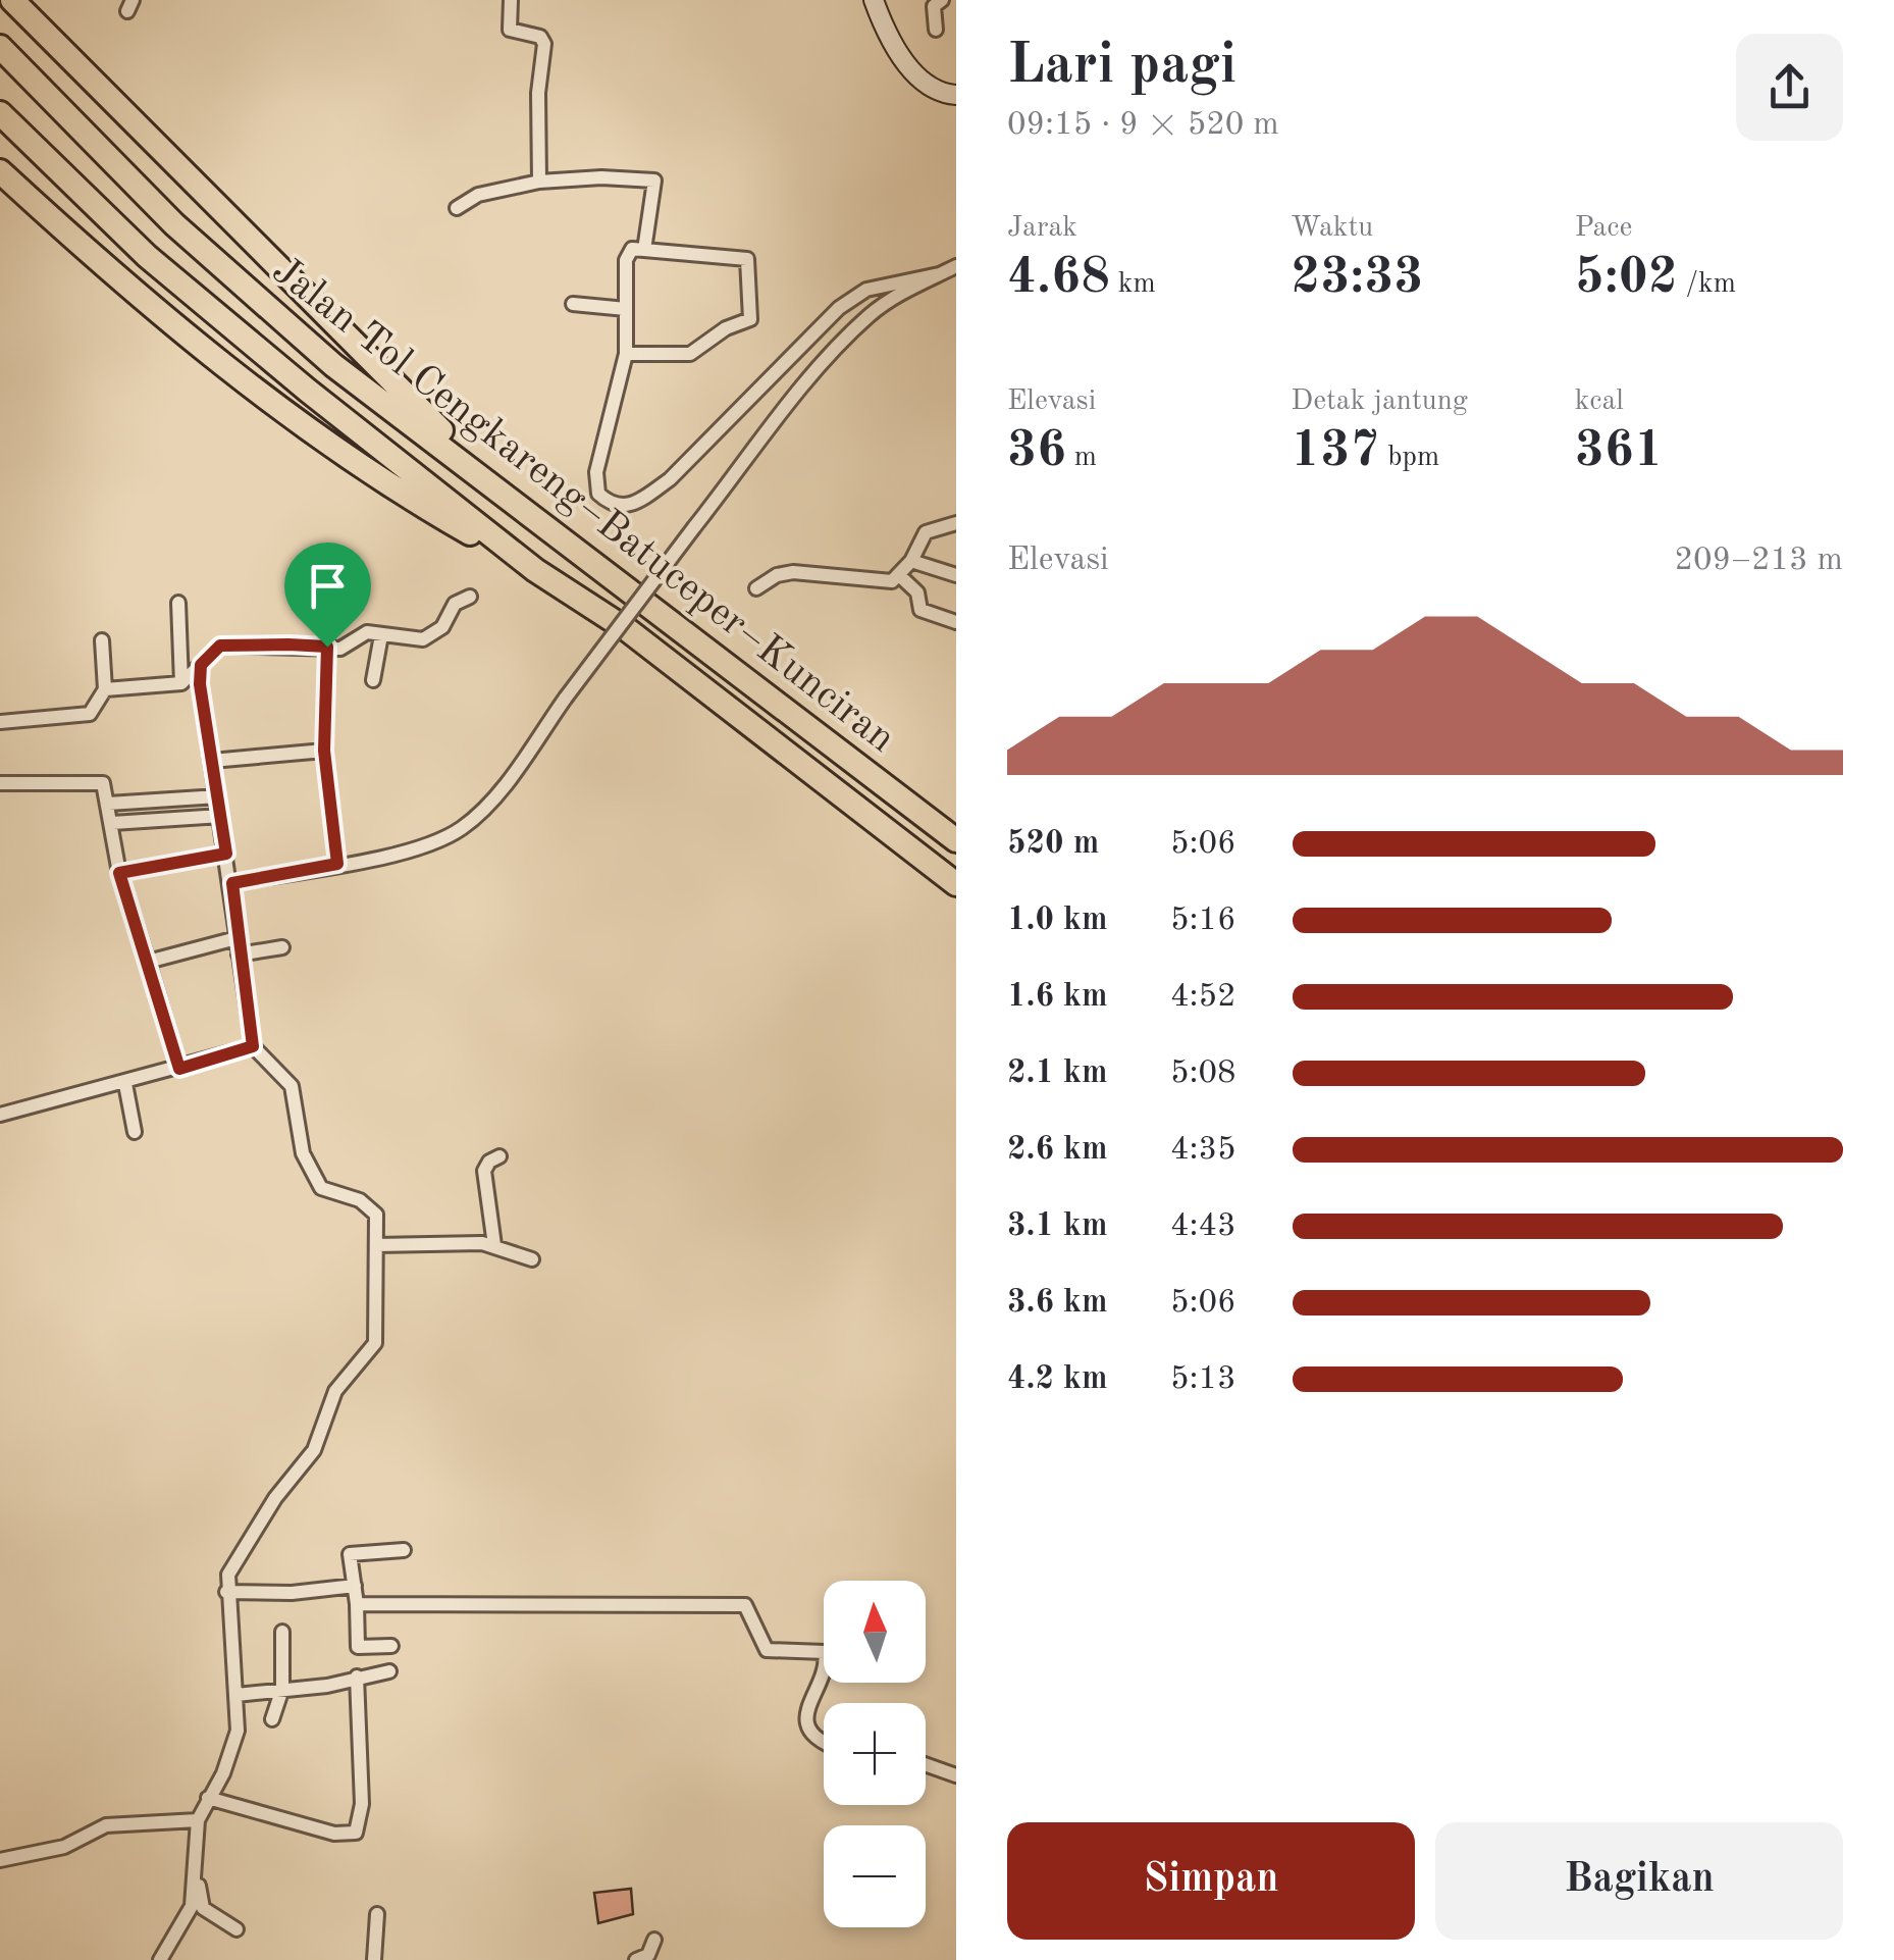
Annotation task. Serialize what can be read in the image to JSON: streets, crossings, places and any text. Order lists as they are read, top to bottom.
{
  "streets": {
    "highway": ["Jalan Tol Cengkareng–Batuceper–Kunciran"]
  },
  "north": "top",
  "page": {
    "heading": ["Lari pagi", "09:15 · 9 × 520 m"],
    "stats": [
      ["Jarak", "4.68 km"],
      ["Waktu", "23:33"],
      ["Pace", "5:02 /km"],
      ["Elevasi", "36 m"],
      ["Detak jantung", "137 bpm"],
      ["kcal", "361"]
    ],
    "chart": ["Elevasi", "209–213 m"],
    "list": [
      {
        "name": "520 m",
        "note": "5:06"
      },
      {
        "name": "1.0 km",
        "note": "5:16"
      },
      {
        "name": "1.6 km",
        "note": "4:52"
      },
      {
        "name": "2.1 km",
        "note": "5:08"
      },
      {
        "name": "2.6 km",
        "note": "4:35"
      },
      {
        "name": "3.1 km",
        "note": "4:43"
      },
      {
        "name": "3.6 km",
        "note": "5:06"
      },
      {
        "name": "4.2 km",
        "note": "5:13"
      }
    ],
    "map_buttons": ["+", "−"],
    "buttons": ["Simpan", "Bagikan"]
  }
}
